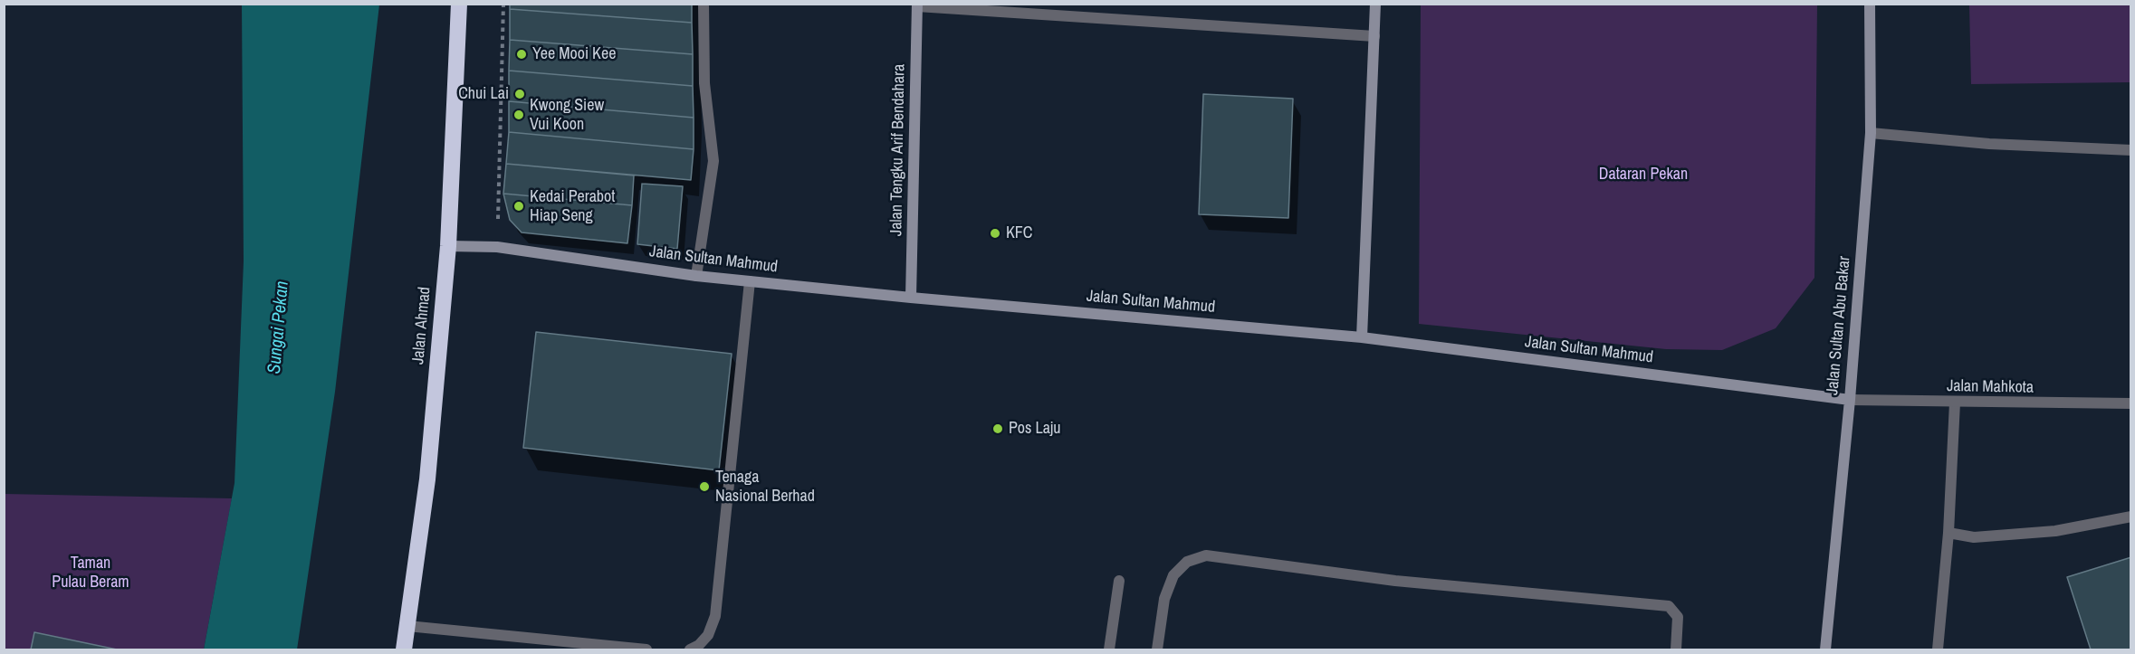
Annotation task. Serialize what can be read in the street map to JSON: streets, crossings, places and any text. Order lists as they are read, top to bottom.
{
  "streets": {
    "highway": ["Jalan Ahmad"],
    "street": [
      "Jalan Tengku Arif Bendahara",
      "Jalan Sultan Mahmud",
      "Jalan Sultan Abu Bakar",
      "Jalan Mahkota"
    ]
  },
  "crossings": [
    ["Jalan Tengku Arif Bendahara", "Jalan Sultan Mahmud"],
    ["Jalan Sultan Mahmud", "Jalan Ahmad"],
    ["Jalan Sultan Mahmud", "Jalan Sultan Abu Bakar"],
    ["Jalan Sultan Mahmud", "Jalan Mahkota"],
    ["Jalan Sultan Abu Bakar", "Jalan Mahkota"]
  ],
  "water": ["Sungai Pekan"],
  "parks": ["Dataran Pekan", "Taman Pulau Beram"],
  "places": [
    "Yee Mooi Kee",
    "Chui Lai",
    "Kwong Siew Vui Koon",
    "Kedai Perabot Hiap Seng",
    "KFC",
    "Pos Laju",
    "Tenaga Nasional Berhad"
  ]
}
